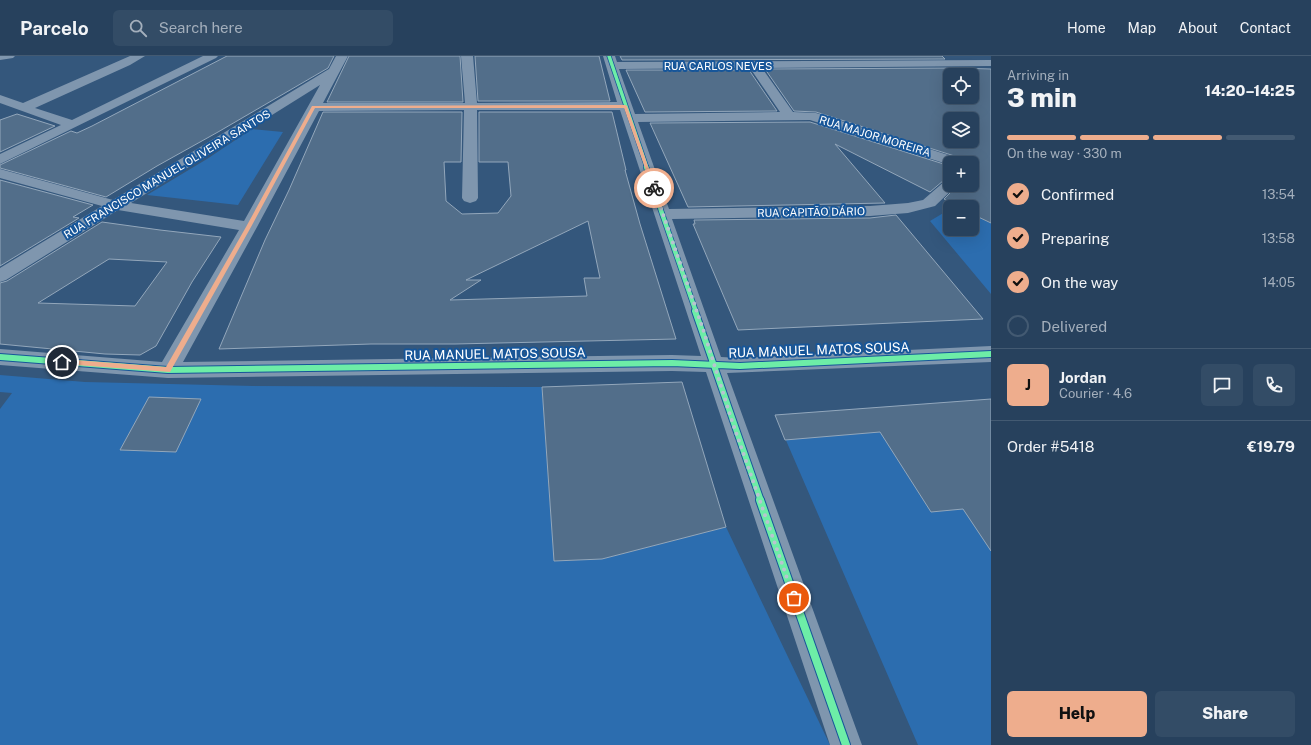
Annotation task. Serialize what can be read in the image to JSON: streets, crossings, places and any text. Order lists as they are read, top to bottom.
{
  "streets": {
    "street": [
      "RUA CARLOS NEVES",
      "RUA MAJOR MOREIRA",
      "RUA FRANCISCO MANUEL OLIVEIRA SANTOS",
      "RUA CAPITÃO DÁRIO",
      "RUA MANUEL MATOS SOUSA"
    ]
  },
  "page": {
    "header": "Parcelo",
    "search": "Search here",
    "nav": [
      "Home",
      "Map",
      "About",
      "Contact"
    ],
    "heading": ["3 min", "Arriving in", "14:20–14:25"],
    "panel": [
      "Jordan",
      "Courier · 4.6",
      "Order #5418",
      "€19.79"
    ],
    "map_buttons": ["+", "−"],
    "bar": "On the way · 330 m",
    "list": [
      ["Confirmed", "13:54"],
      ["Preparing", "13:58"],
      ["On the way", "14:05"],
      "Delivered"
    ],
    "round": "J",
    "buttons": ["Help", "Share"]
  }
}
